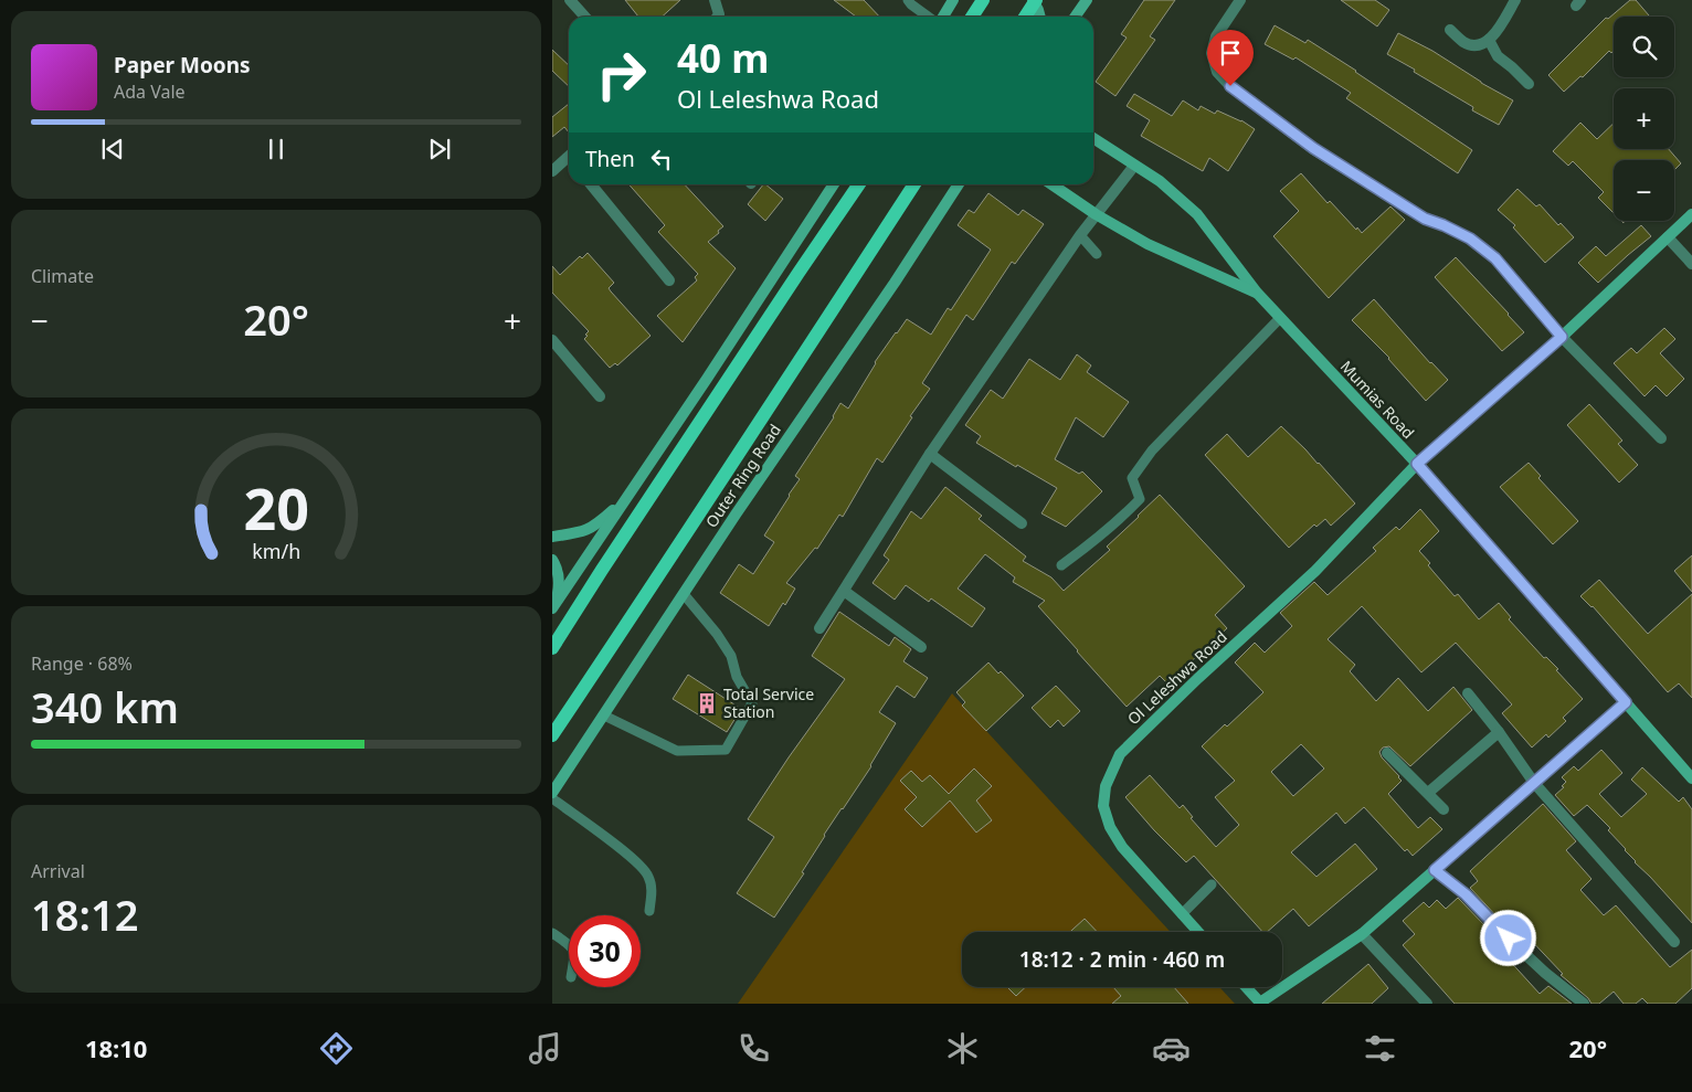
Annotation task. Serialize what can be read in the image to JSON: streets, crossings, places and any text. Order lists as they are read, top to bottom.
{
  "streets": {
    "main road": ["Mumias Road", "Outer Ring Road", "Ol Leleshwa Road"]
  },
  "crossings": [
    ["Mumias Road", "Ol Leleshwa Road"]
  ],
  "places": {
    "building": ["Total Service Station"]
  },
  "page": {
    "map_buttons": ["+", "−"],
    "turn": ["40 m", "Ol Leleshwa Road"],
    "song": ["Paper Moons", "Ada Vale"],
    "then": "Then",
    "tile": [
      "Climate",
      ["Range · 68%", "340 km"],
      ["Arrival", "18:12"]
    ],
    "heat": ["−", "20°", "+"],
    "limit": "30",
    "trip": "18:12 · 2 min · 460 m",
    "tabs": ["18:10", "20°"],
    "gauge": ["20", "km/h"]
  }
}
